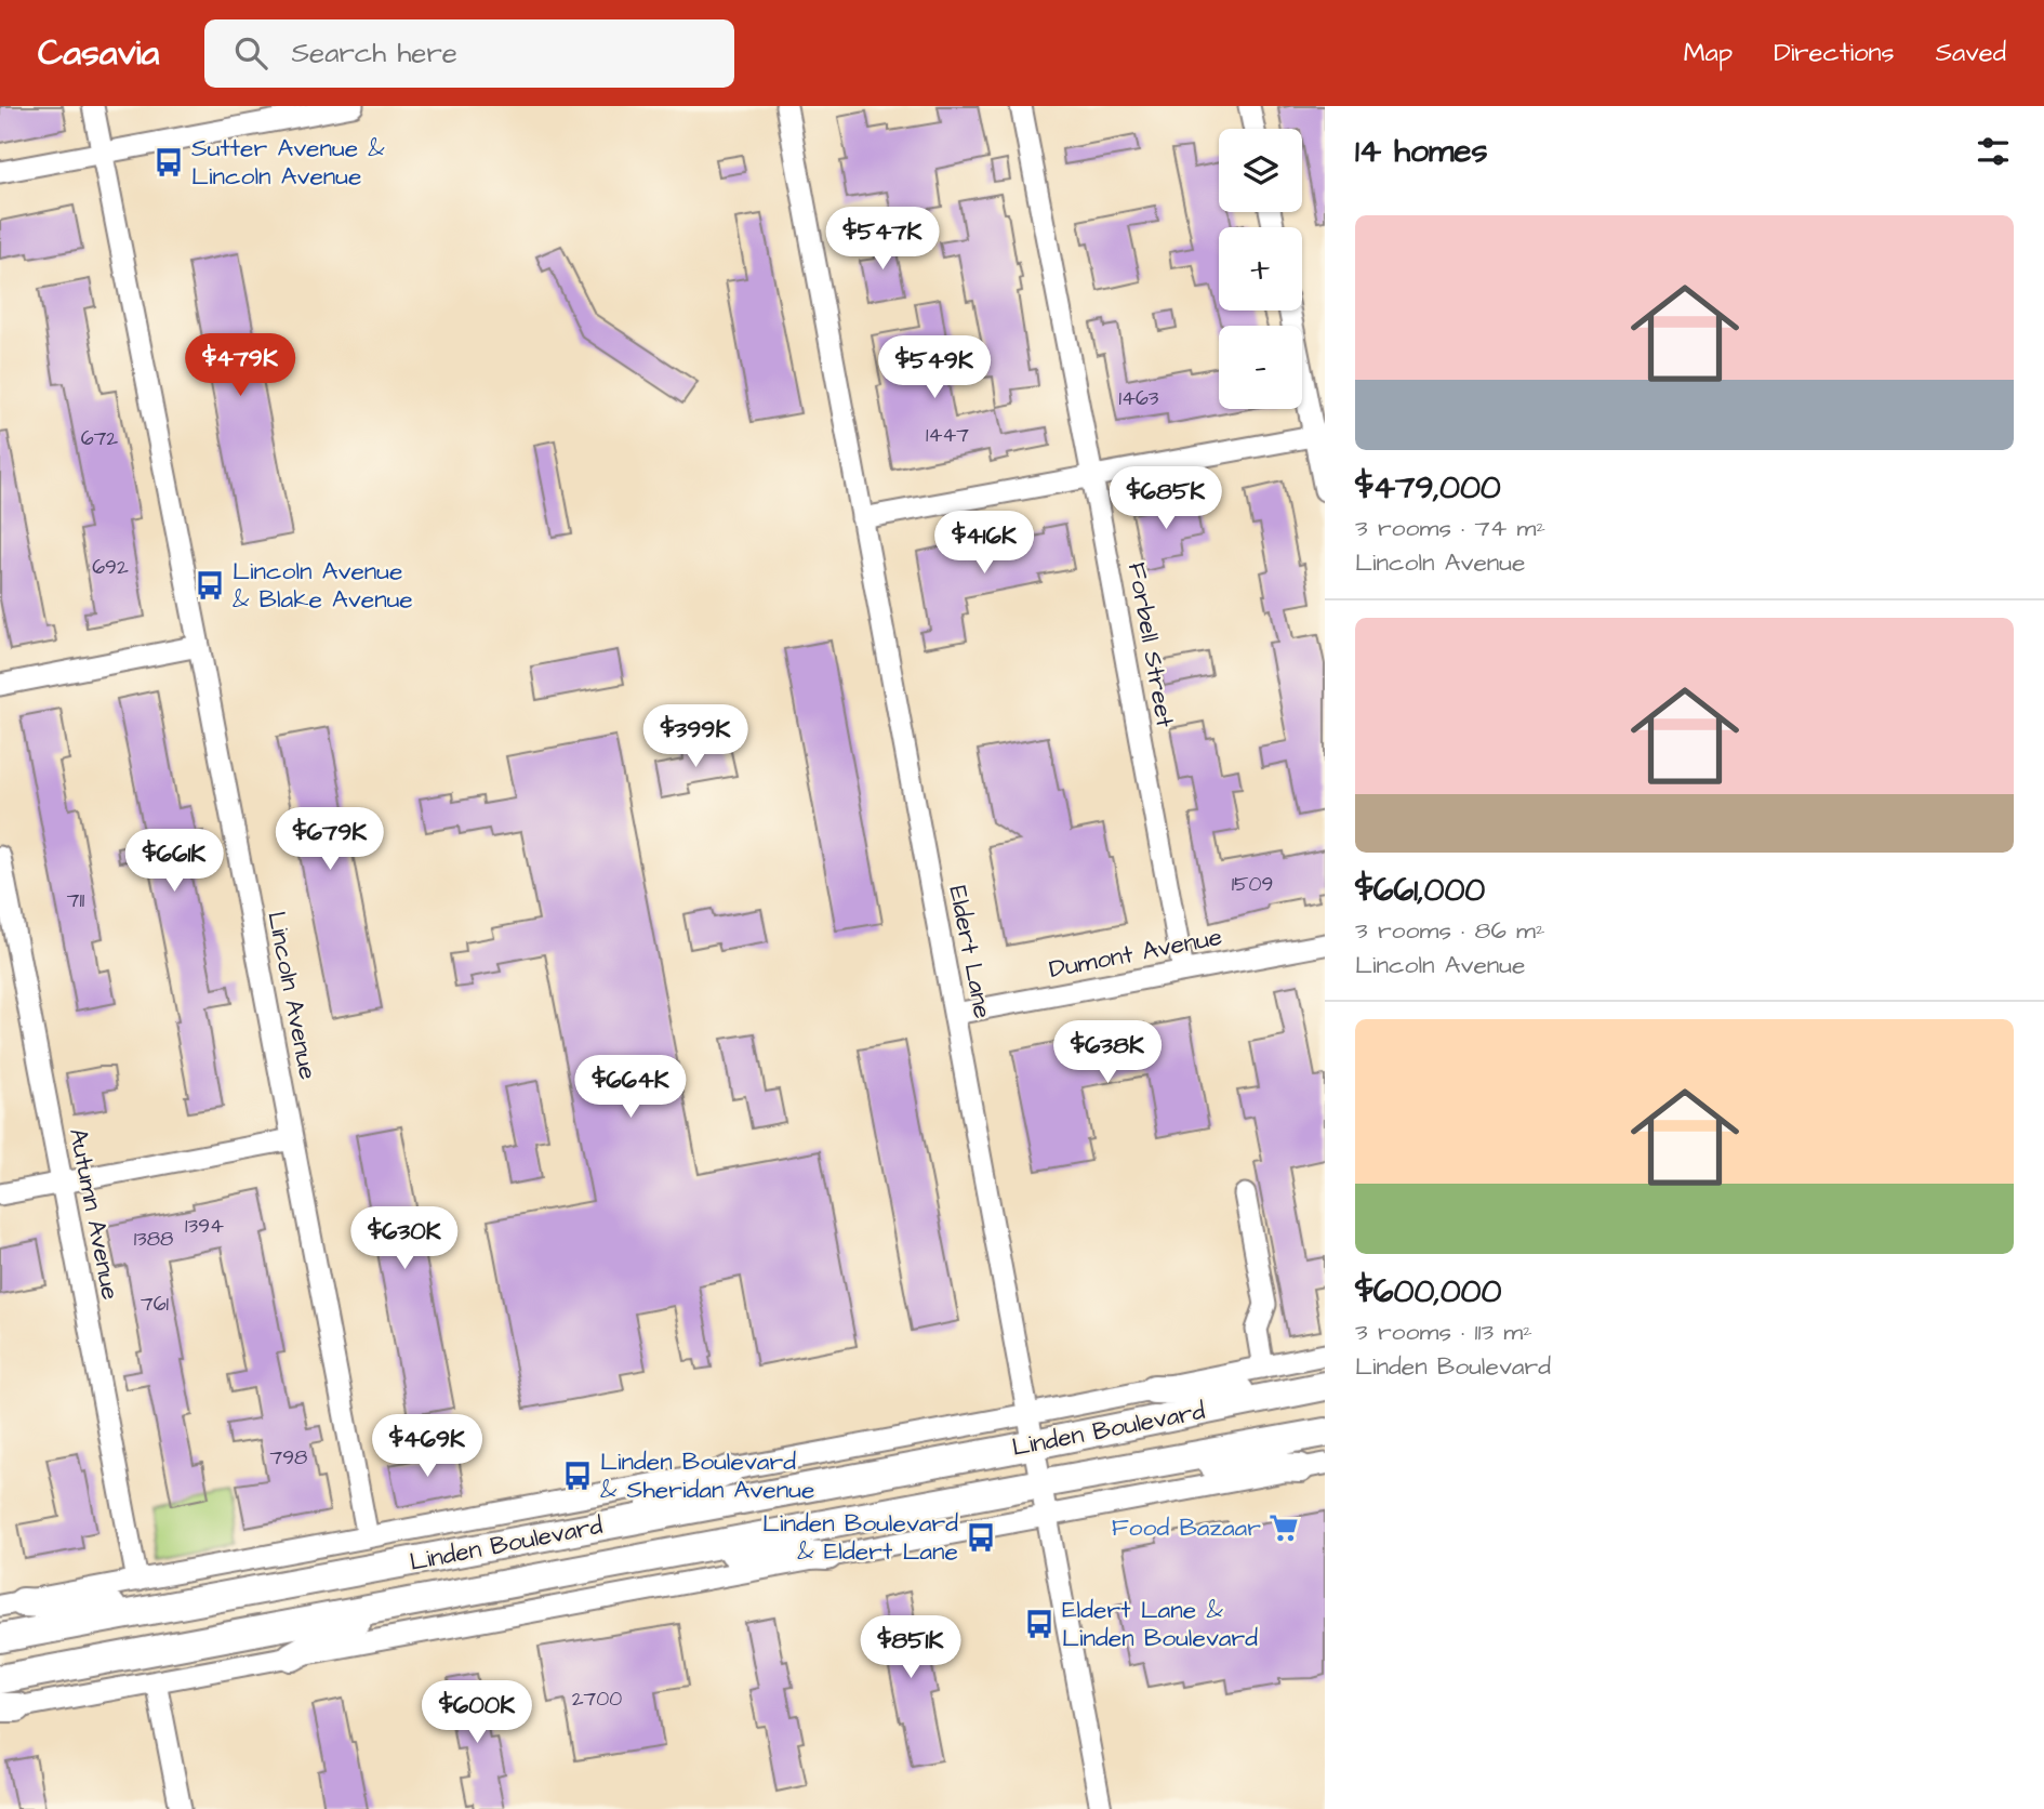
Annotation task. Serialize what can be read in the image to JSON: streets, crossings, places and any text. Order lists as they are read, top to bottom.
{
  "streets": {
    "highway": ["Linden Boulevard"],
    "street": [
      "Forbell Street",
      "Eldert Lane",
      "Dumont Avenue",
      "Lincoln Avenue",
      "Autumn Avenue"
    ]
  },
  "crossings": [
    ["Forbell Street", "Dumont Avenue"],
    ["Eldert Lane", "Dumont Avenue"],
    ["Eldert Lane", "Linden Boulevard"],
    ["Lincoln Avenue", "Linden Boulevard"],
    ["Autumn Avenue", "Linden Boulevard"]
  ],
  "places": {
    "bus stop": [
      "Sutter Avenue & Lincoln Avenue",
      "Lincoln Avenue & Blake Avenue",
      "Linden Boulevard & Sheridan Avenue",
      "Linden Boulevard & Eldert Lane",
      "Eldert Lane & Linden Boulevard"
    ],
    "supermarket": ["Food Bazaar"]
  },
  "house_numbers": [
    "1463",
    "1447",
    "672",
    "692",
    "1509",
    "711",
    "1394",
    "1388",
    "761",
    "798",
    "2700"
  ],
  "page": {
    "header": "Casavia",
    "search": "Search here",
    "nav": ["Map", "Directions", "Saved"],
    "heading": "14 homes",
    "map_buttons": ["+", "−"],
    "list": [
      {
        "name": "$479,000",
        "note": "3 rooms · 74 m² · Lincoln Avenue"
      },
      {
        "name": "$661,000",
        "note": "3 rooms · 86 m² · Lincoln Avenue"
      },
      {
        "name": "$600,000",
        "note": "3 rooms · 113 m² · Linden Boulevard"
      }
    ],
    "price": [
      "$547K",
      "$479K",
      "$549K",
      "$685K",
      "$416K",
      "$399K",
      "$679K",
      "$661K",
      "$638K",
      "$664K",
      "$630K",
      "$469K",
      "$851K",
      "$600K"
    ]
  }
}
